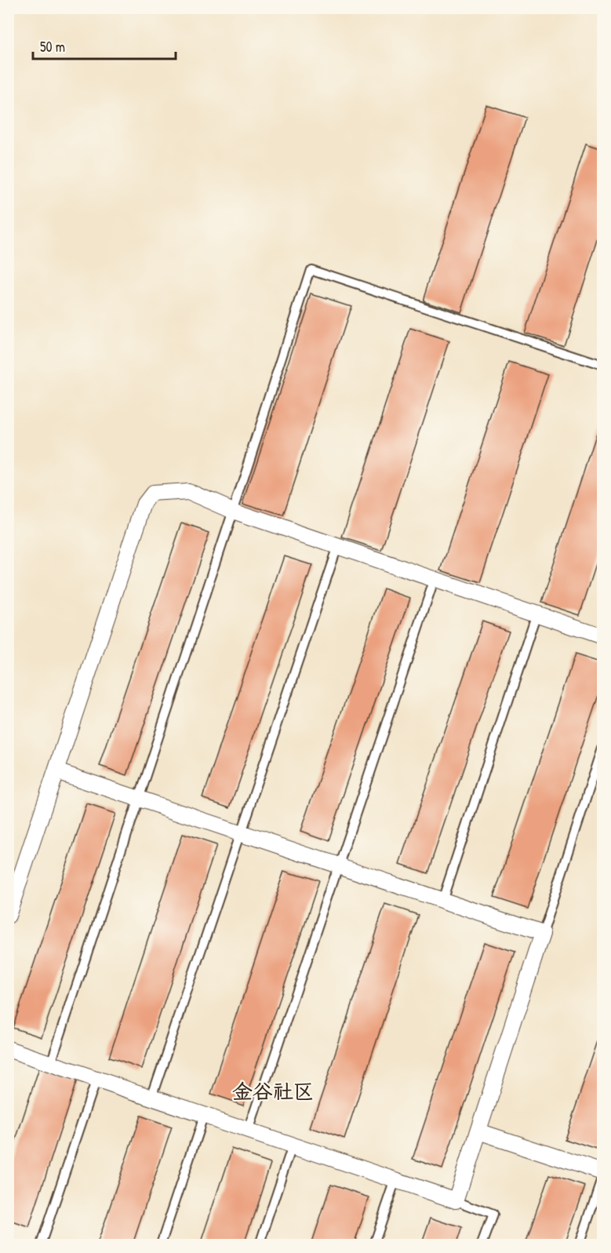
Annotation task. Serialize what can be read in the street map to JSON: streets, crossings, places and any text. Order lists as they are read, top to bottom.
{
  "districts": ["金谷社区"],
  "scale_bar": "50 m"
}
